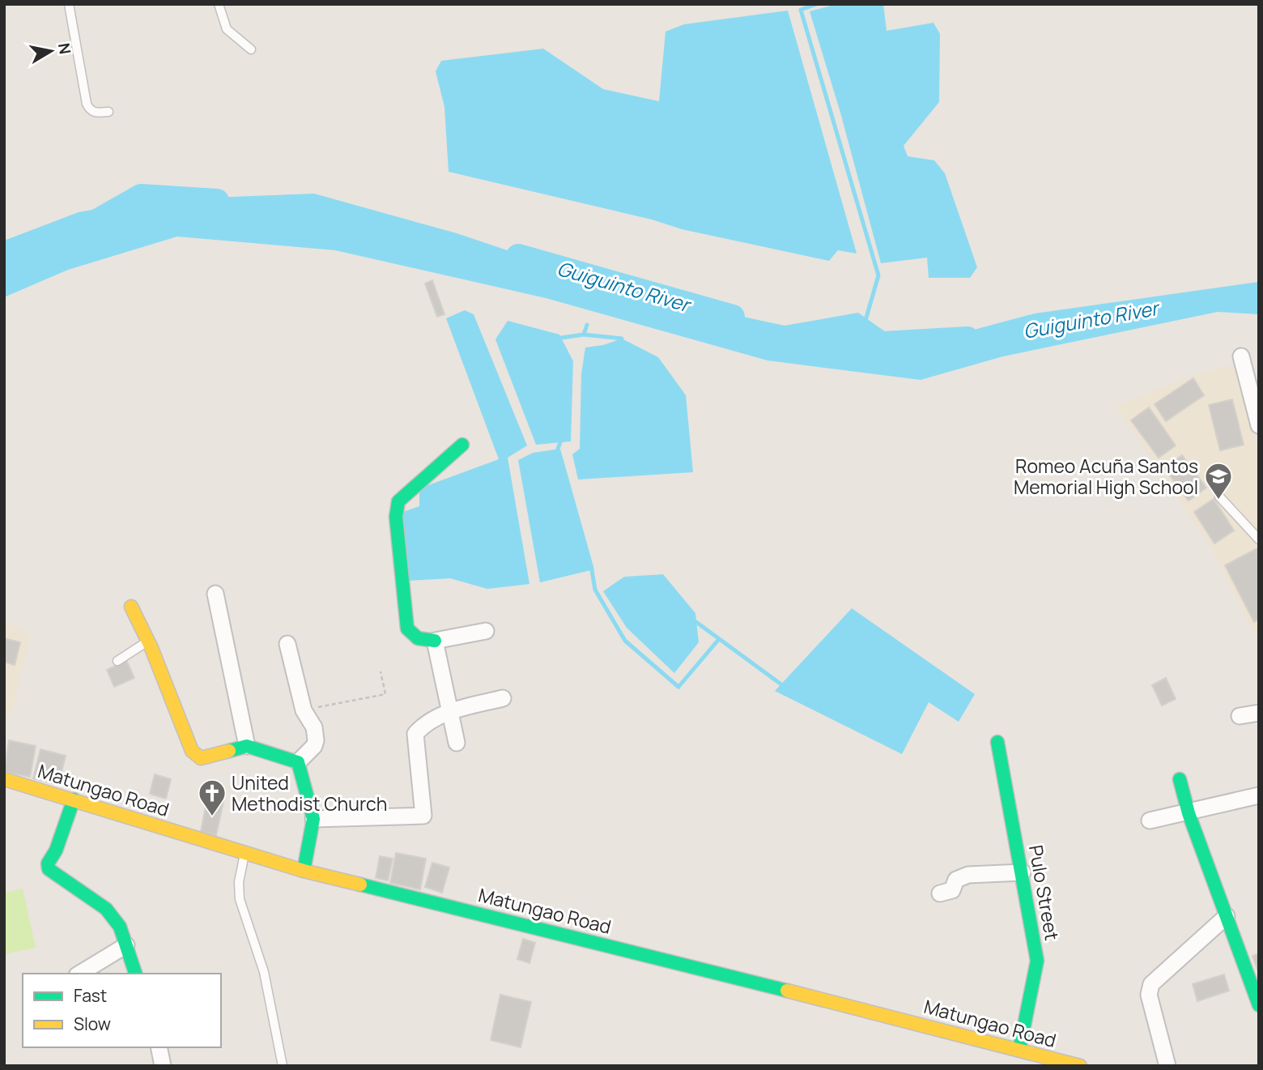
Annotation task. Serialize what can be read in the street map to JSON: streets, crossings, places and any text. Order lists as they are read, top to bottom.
{
  "streets": {
    "street": ["Matungao Road", "Pulo Street"]
  },
  "crossings": [
    ["Matungao Road", "Pulo Street"]
  ],
  "water": ["Guiguinto River"],
  "places": {
    "school or university": ["Romeo Acuña Santos Memorial High School"],
    "church": ["United Methodist Church"]
  },
  "legend": ["Fast", "Slow"],
  "north": "right"
}
